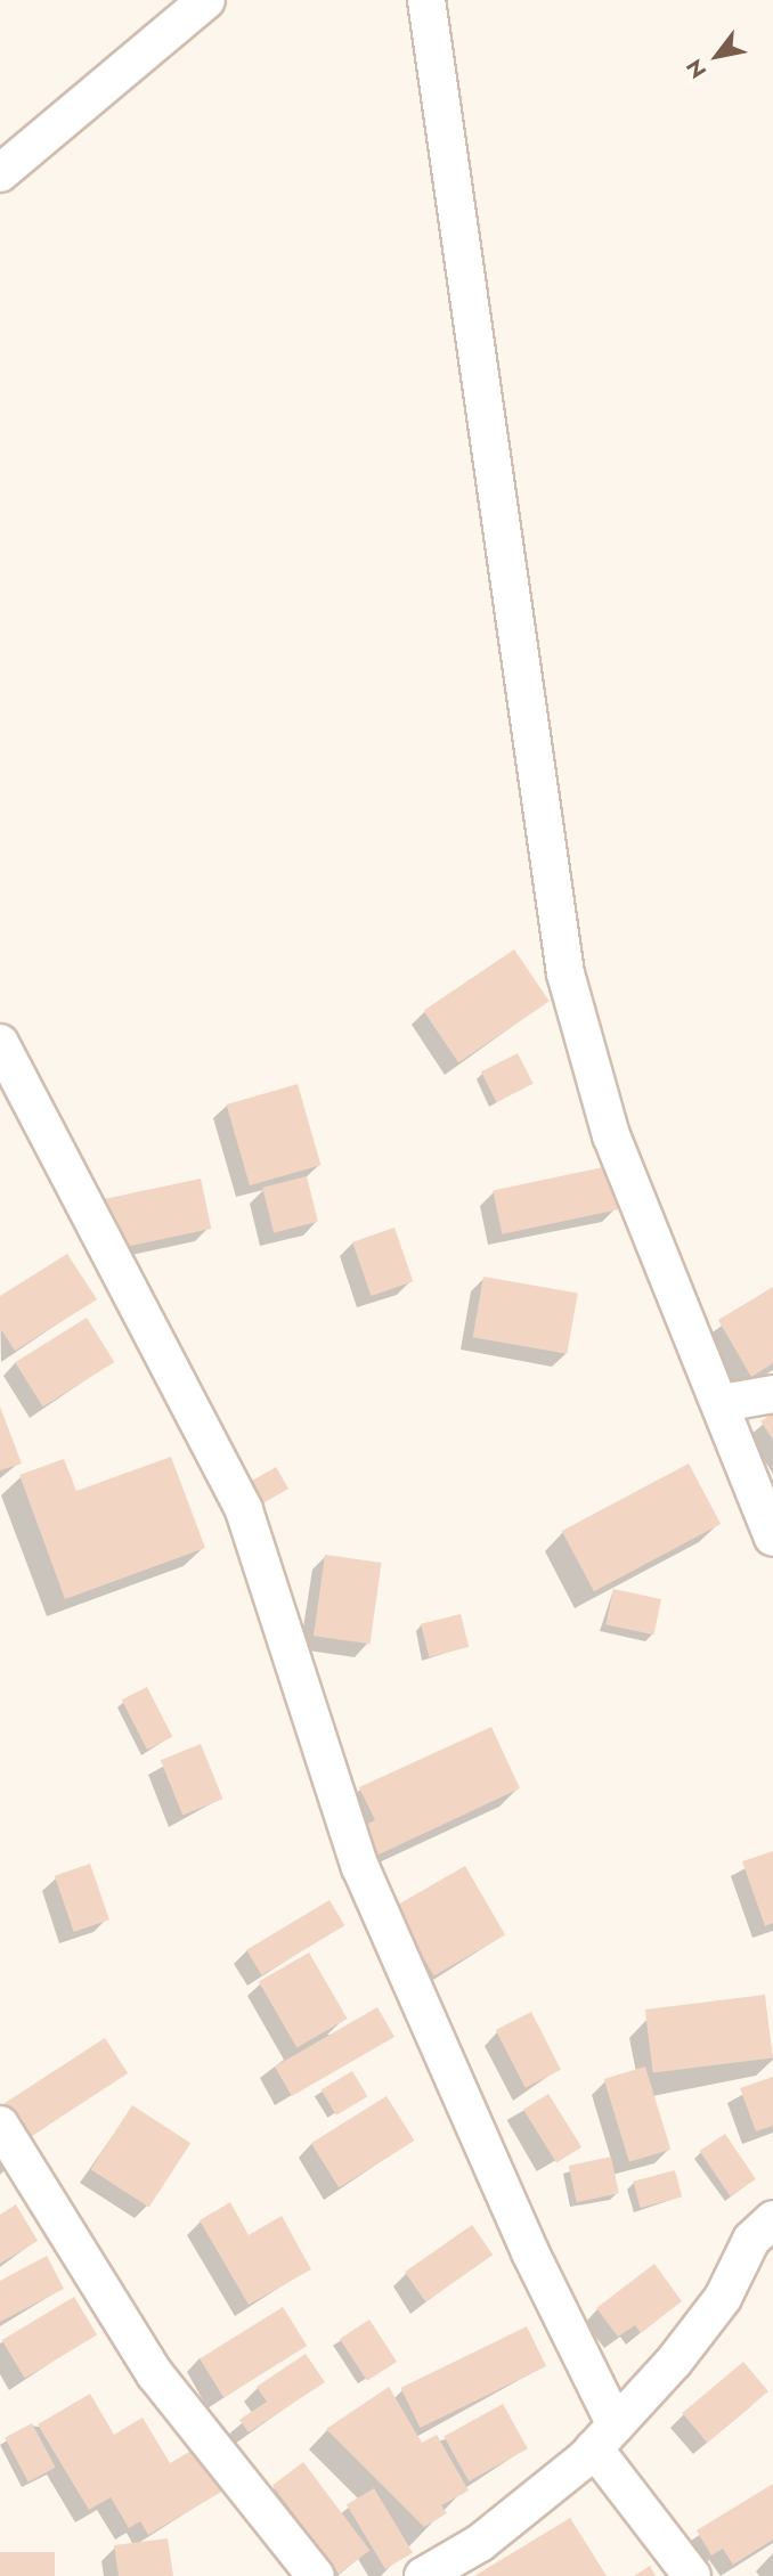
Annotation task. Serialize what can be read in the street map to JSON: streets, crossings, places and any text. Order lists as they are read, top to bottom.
{
  "north": "bottom left"
}
